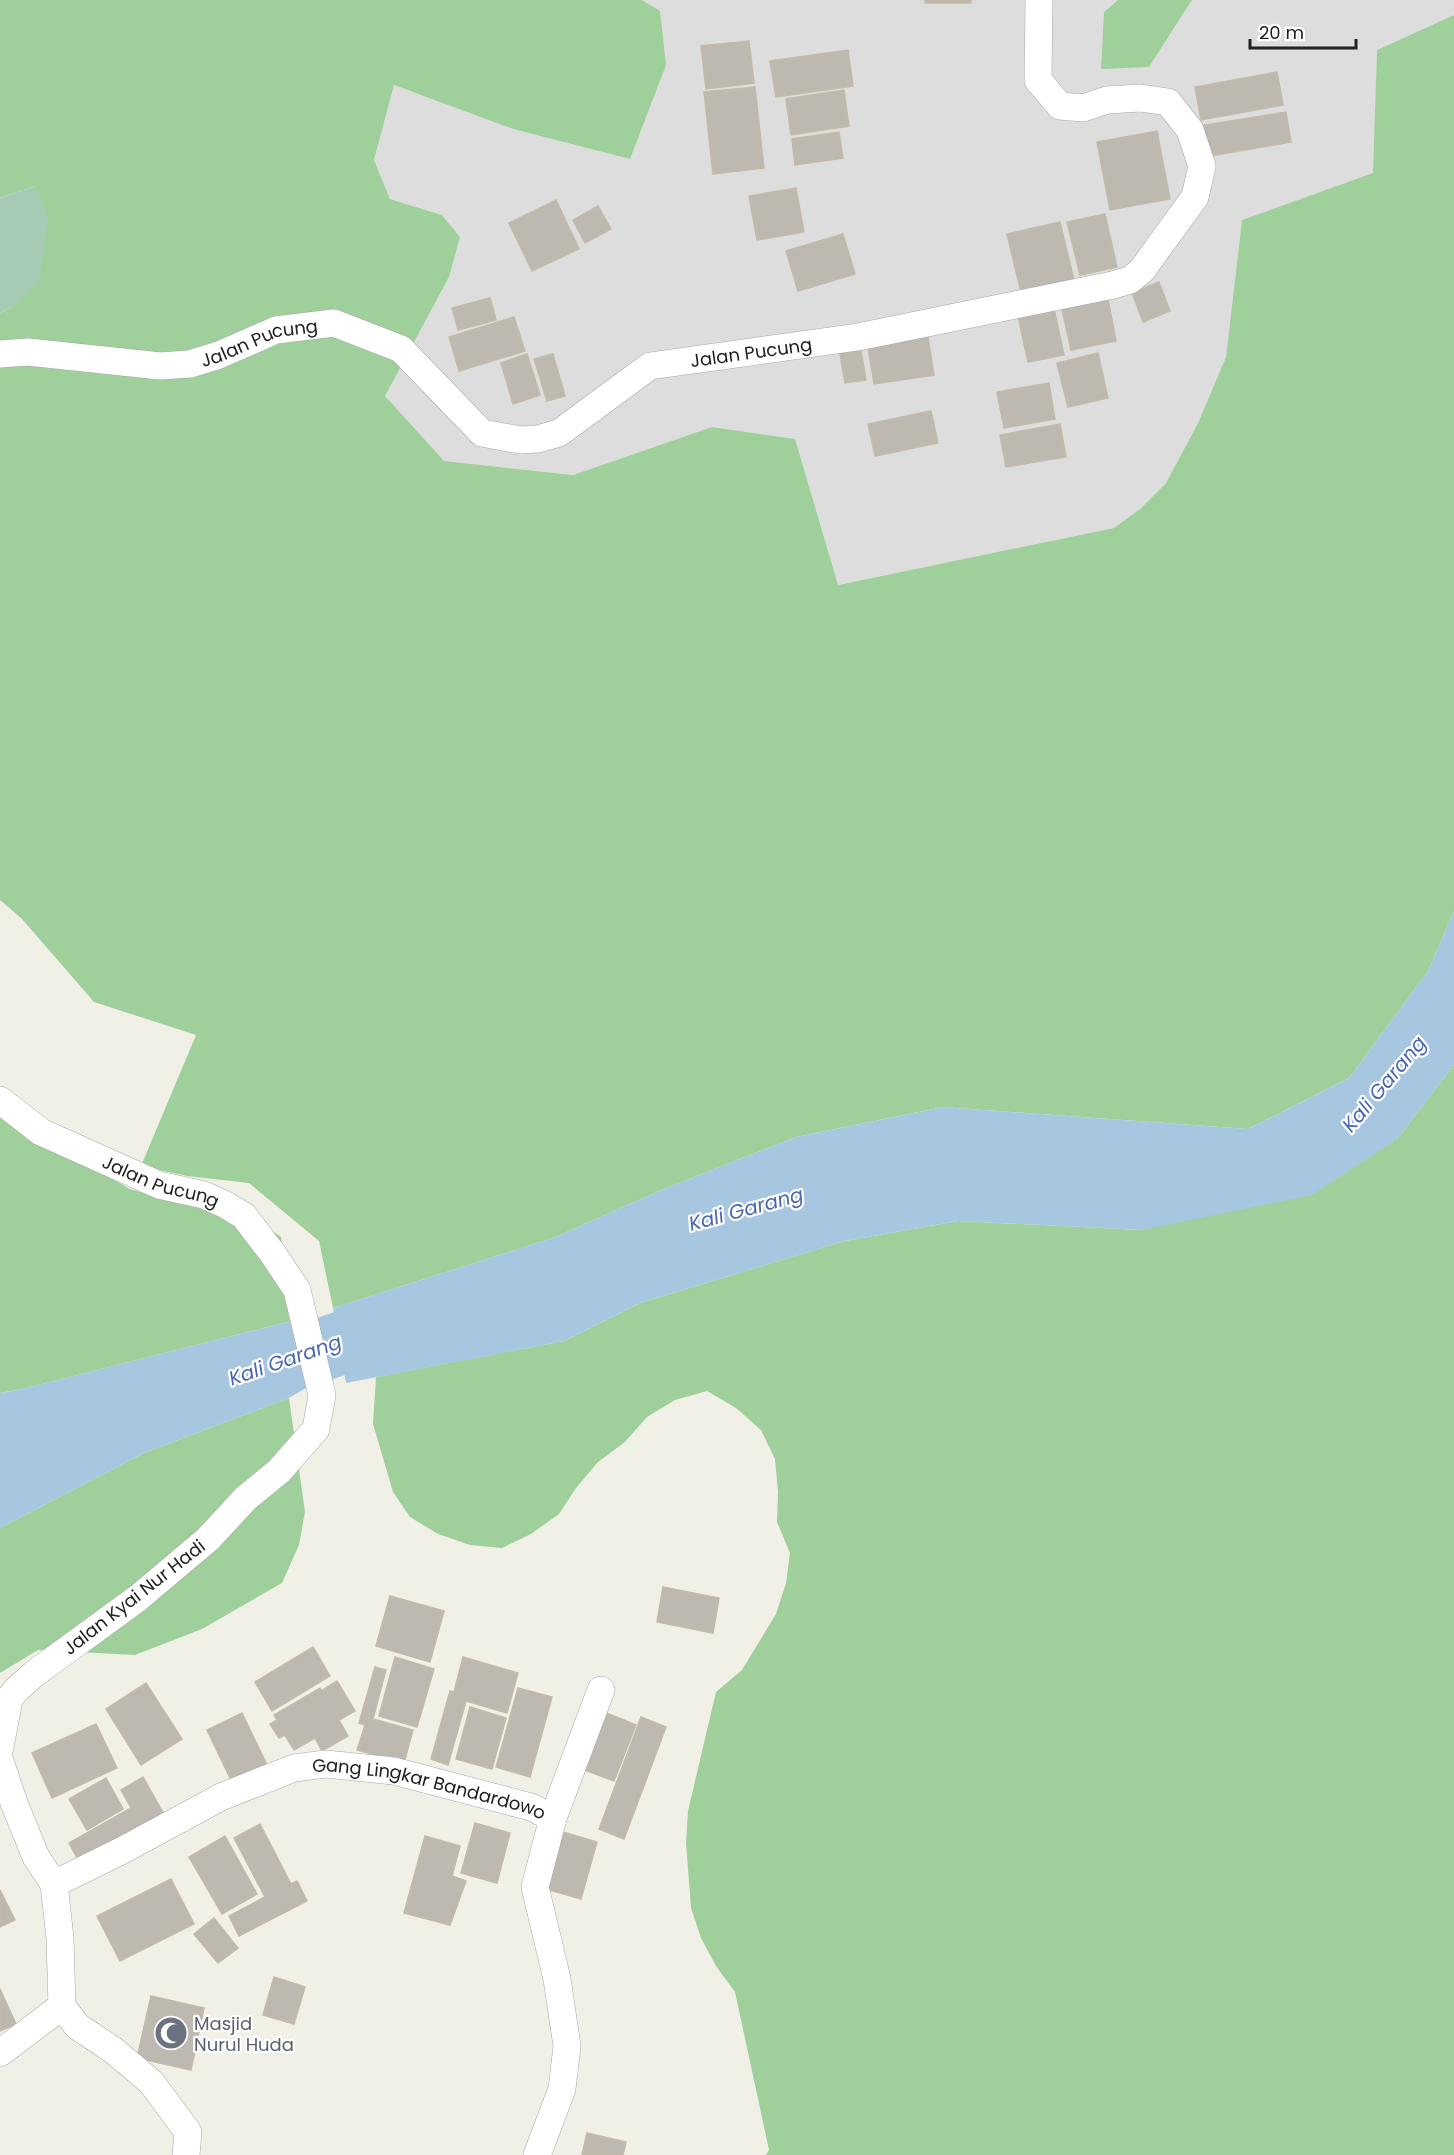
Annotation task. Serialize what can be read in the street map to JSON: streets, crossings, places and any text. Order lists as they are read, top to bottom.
{
  "streets": {
    "street": ["Jalan Pucung", "Jalan Kyai Nur Hadi", "Gang Lingkar Bandardowo"]
  },
  "crossings": [
    ["Jalan Pucung", "Jalan Kyai Nur Hadi"]
  ],
  "water": ["Kali Garang"],
  "places": {
    "mosque": ["Masjid Nurul Huda"]
  },
  "scale_bar": "20 m"
}
